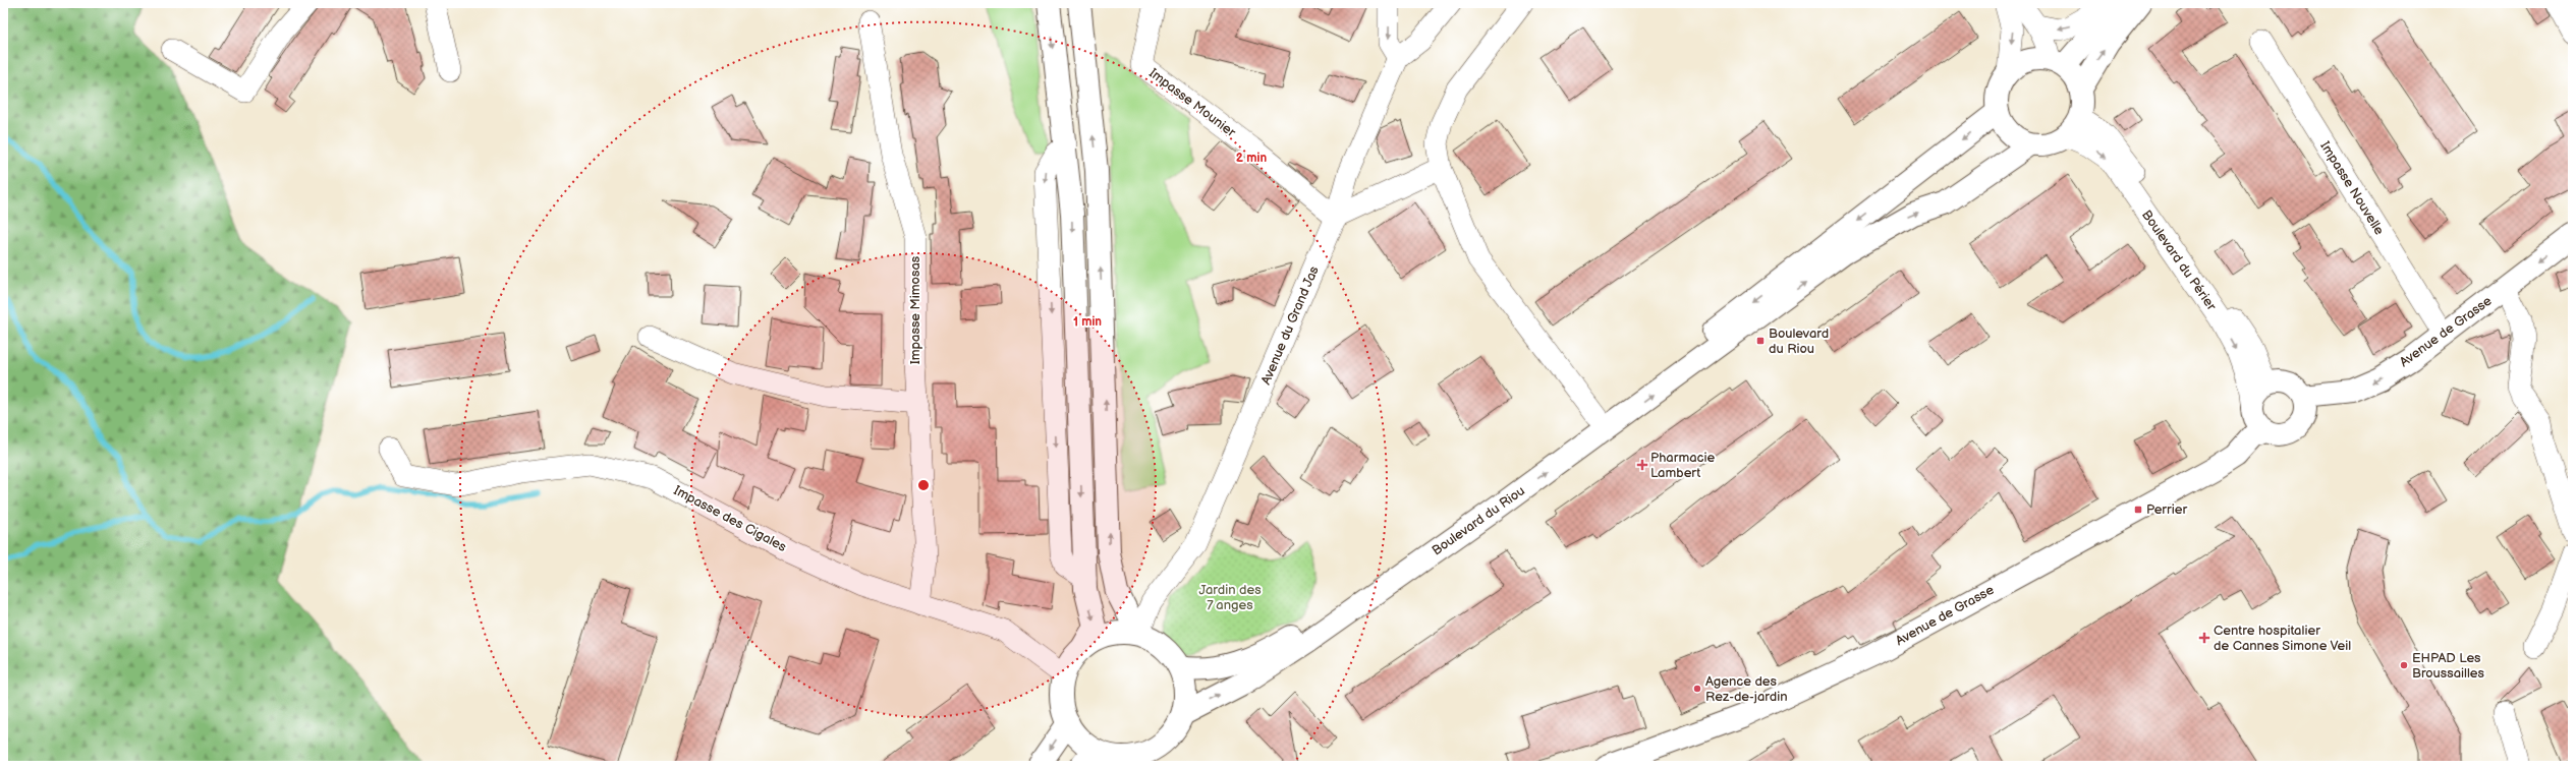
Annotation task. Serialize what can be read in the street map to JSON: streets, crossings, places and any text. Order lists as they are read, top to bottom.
{
  "streets": {
    "main road": ["Avenue de Grasse", "Boulevard du Riou"],
    "street": [
      "Impasse Mounier",
      "Impasse Nouvelle",
      "Boulevard du Périer",
      "Impasse Mimosas",
      "Avenue du Grand Jas",
      "Impasse des Cigales"
    ]
  },
  "crossings": [
    ["Impasse Mounier", "Avenue du Grand Jas"],
    ["Impasse Nouvelle", "Avenue de Grasse"],
    ["Boulevard du Périer", "Avenue de Grasse"],
    ["Boulevard du Périer", "Boulevard du Riou"],
    ["Impasse Mimosas", "Impasse des Cigales"],
    ["Avenue du Grand Jas", "Impasse des Cigales"],
    ["Avenue du Grand Jas", "Boulevard du Riou"],
    ["Impasse des Cigales", "Boulevard du Riou"]
  ],
  "parks": ["Jardin des 7 anges"],
  "places": {
    "transit": ["Boulevard du Riou", "Perrier"],
    "health": ["Pharmacie Lambert", "Centre hospitalier de Cannes Simone Veil"],
    "other": ["EHPAD Les Broussailles", "Agence des Rez-de-jardin"]
  },
  "rings": ["2 min", "1 min"]
}
